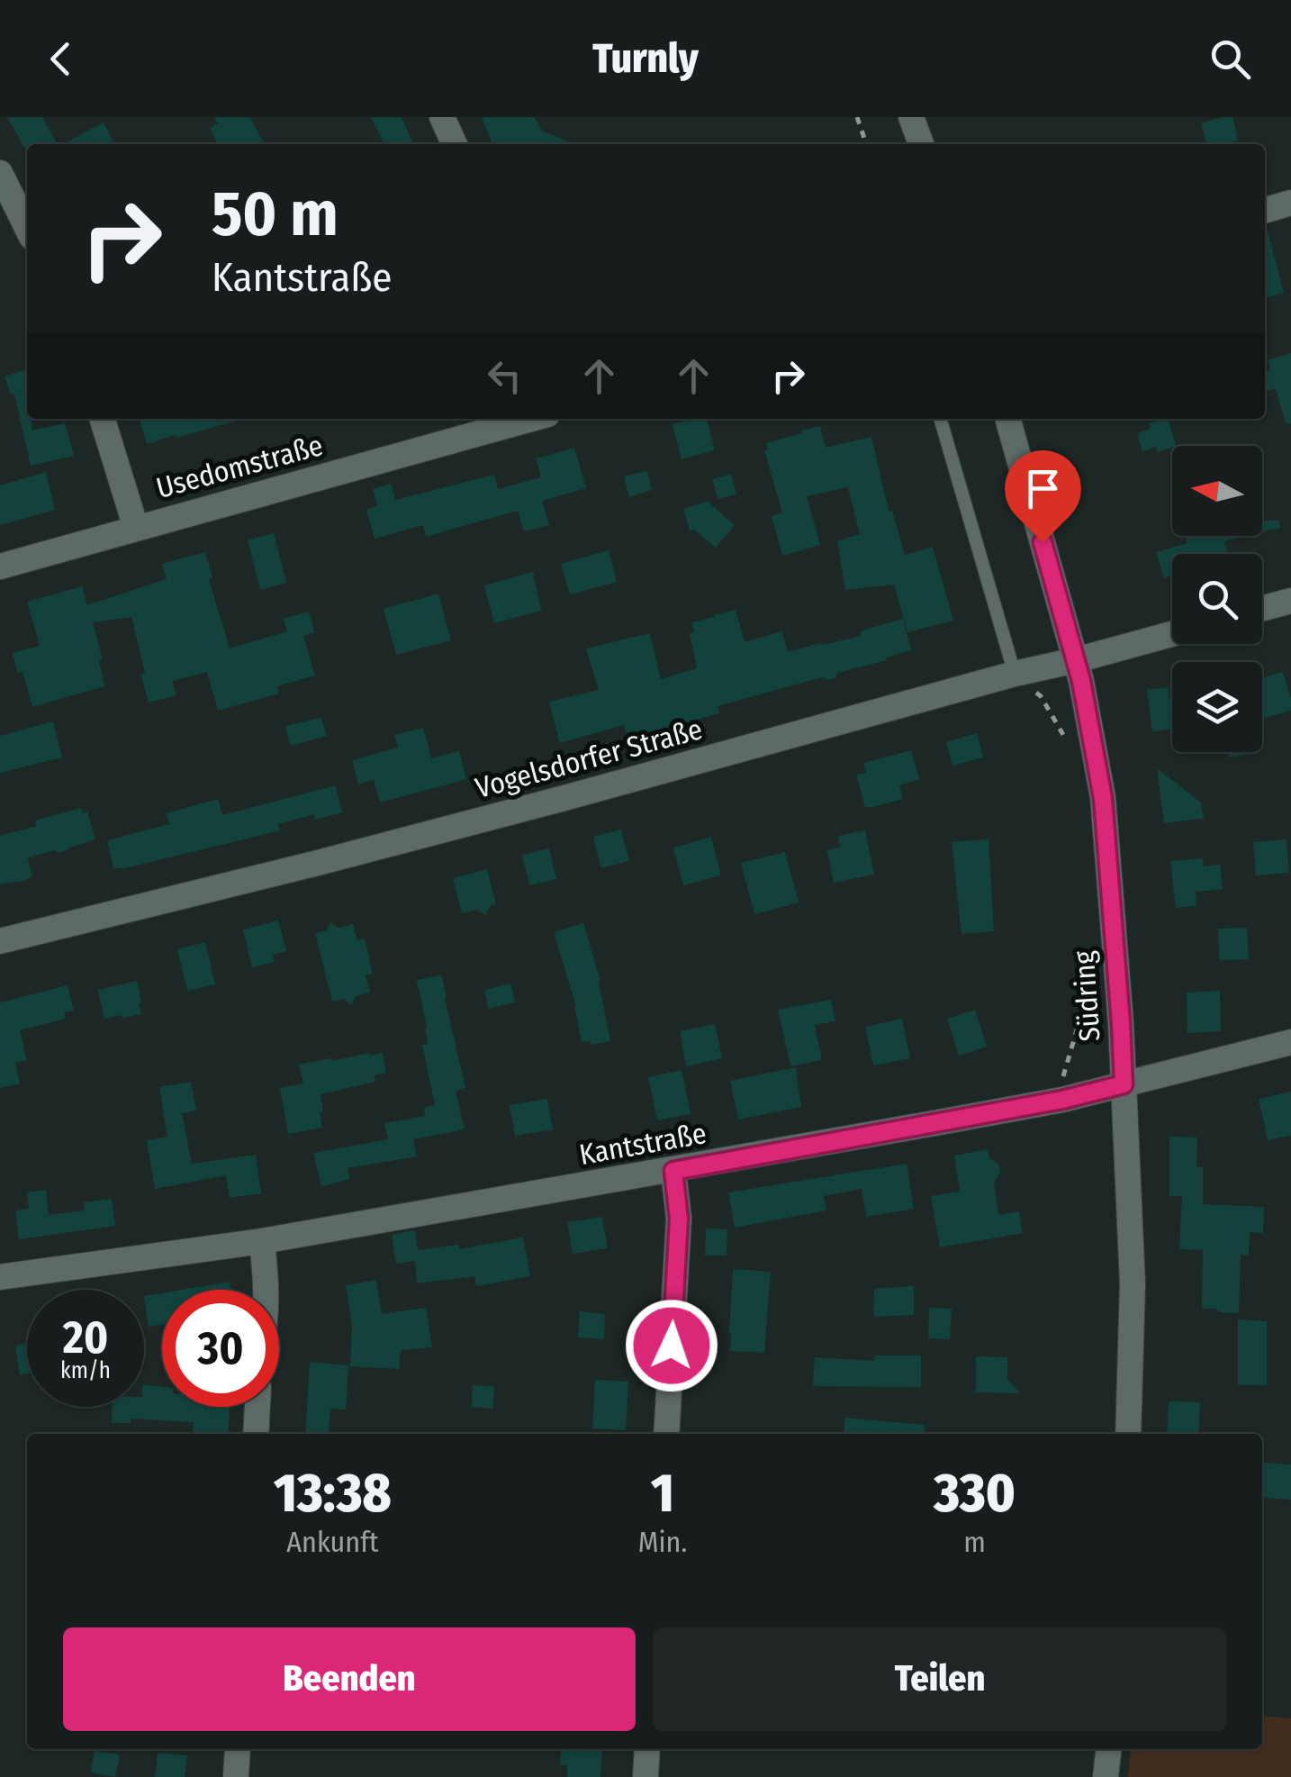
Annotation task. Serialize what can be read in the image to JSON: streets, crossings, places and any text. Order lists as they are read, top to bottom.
{
  "streets": {
    "street": [
      "Usedomstraße",
      "Vogelsdorfer Straße",
      "Südring",
      "Kantstraße"
    ]
  },
  "crossings": [
    ["Vogelsdorfer Straße", "Südring"],
    ["Südring", "Kantstraße"]
  ],
  "north": "left",
  "page": {
    "header": "Turnly",
    "turn": ["50 m", "Kantstraße"],
    "speed": "20 km/h",
    "limit": "30",
    "eta": [
      "13:38",
      "Ankunft",
      "1",
      "Min.",
      "330",
      "m"
    ],
    "buttons": ["Beenden", "Teilen"]
  }
}
